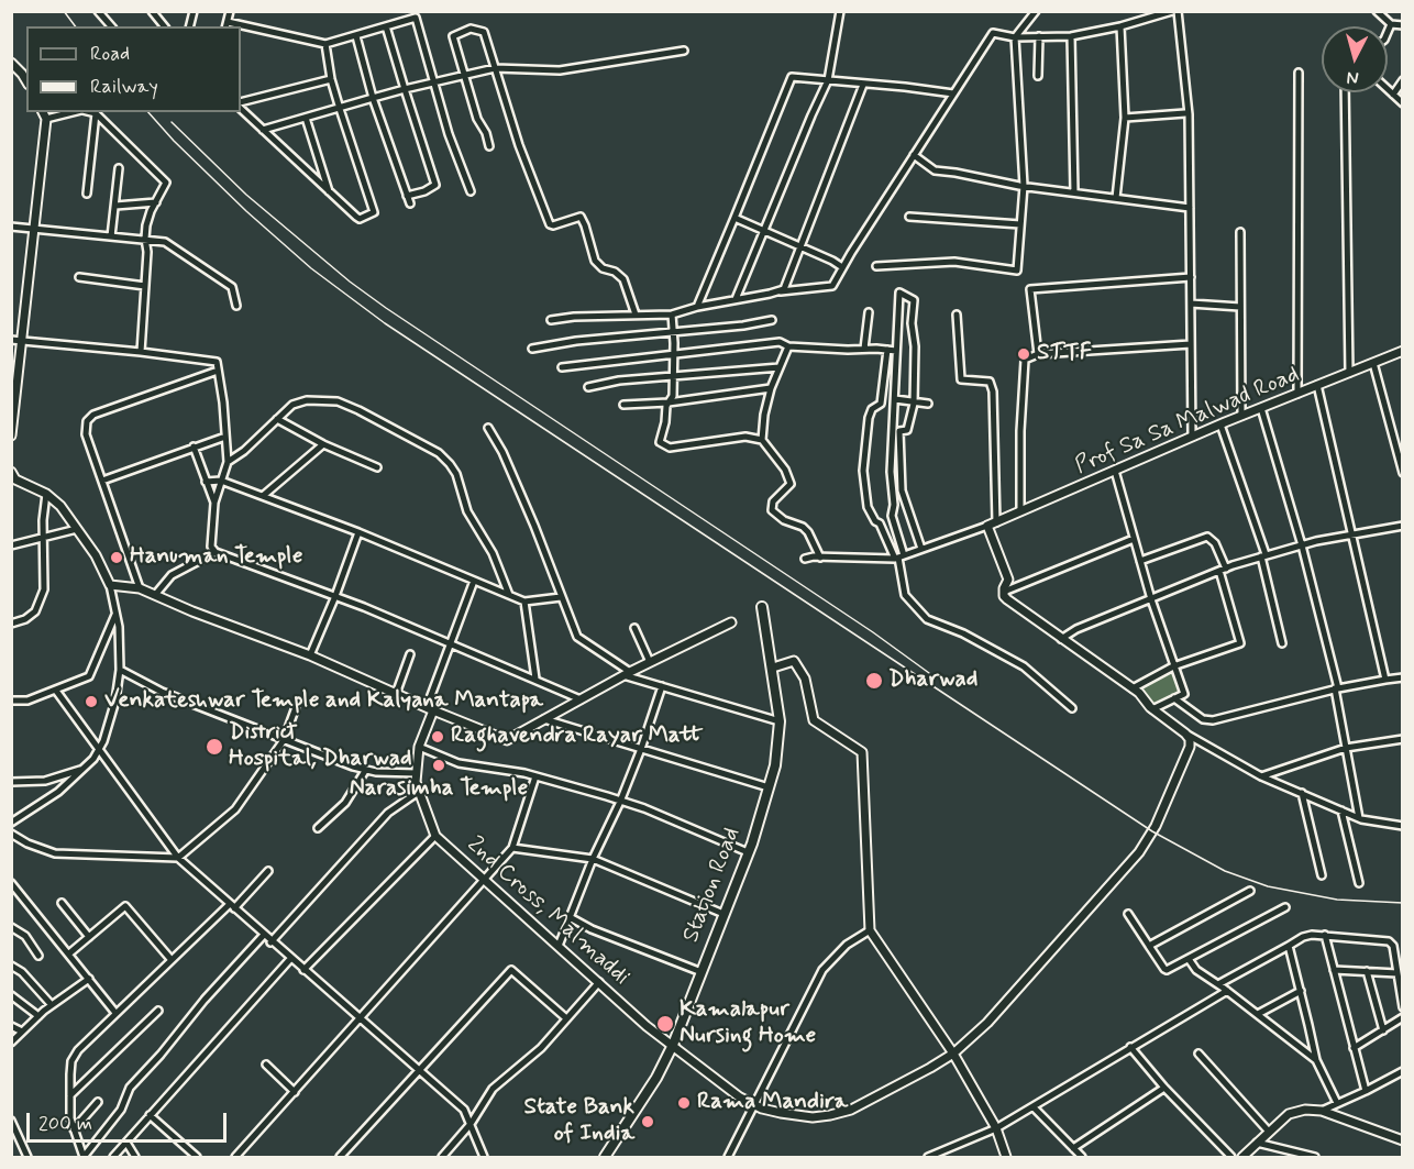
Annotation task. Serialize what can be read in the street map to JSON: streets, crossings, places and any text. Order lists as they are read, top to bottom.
{
  "streets": {
    "main road": ["Station Road"],
    "street": ["Prof Sa Sa Malwad Road", "2nd Cross, Malmaddi"]
  },
  "crossings": [
    ["Station Road", "2nd Cross, Malmaddi"]
  ],
  "places": [
    "STTF",
    "Hanuman Temple",
    "Dharwad",
    "Venkateshwar Temple and Kalyana Mantapa",
    "Raghavendra Rayar Matt",
    "District Hospital, Dharwad",
    "Narasimha Temple",
    "Kamalapur Nursing Home",
    "Rama Mandira",
    "State Bank of India"
  ],
  "legend": ["Road", "Railway"],
  "scale_bar": "200 m",
  "north": "bottom"
}
